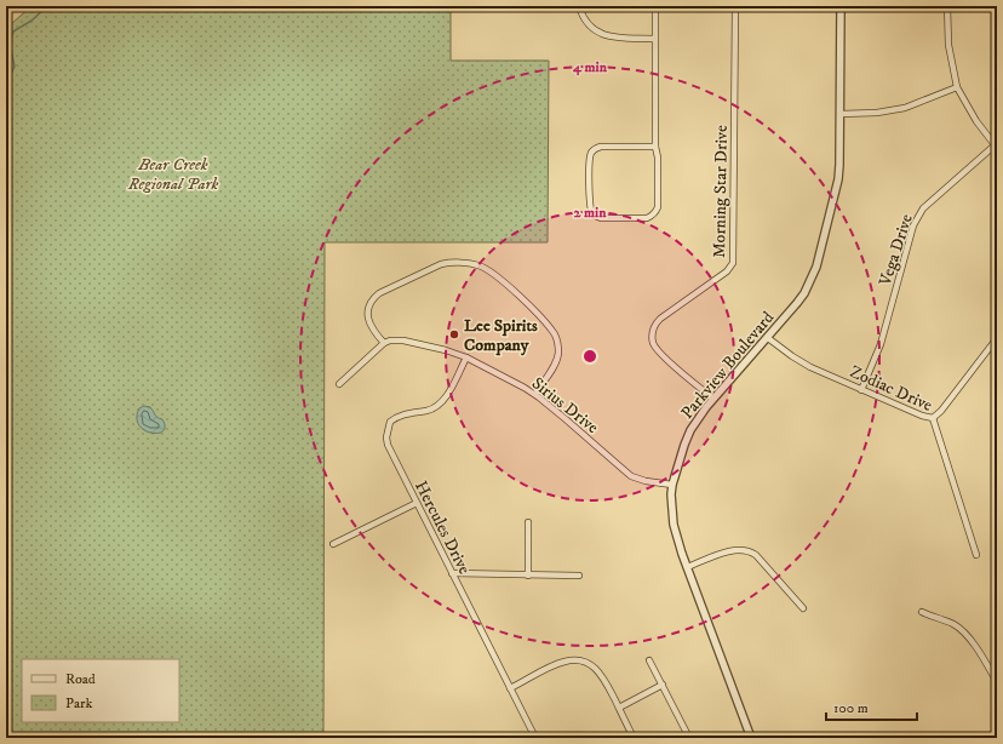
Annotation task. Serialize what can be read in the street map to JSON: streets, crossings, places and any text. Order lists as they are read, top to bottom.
{
  "streets": {
    "street": [
      "Morning Star Drive",
      "Vega Drive",
      "Parkview Boulevard",
      "Zodiac Drive",
      "Sirius Drive",
      "Hercules Drive"
    ]
  },
  "crossings": [
    ["Morning Star Drive", "Parkview Boulevard"],
    ["Vega Drive", "Zodiac Drive"],
    ["Parkview Boulevard", "Zodiac Drive"],
    ["Parkview Boulevard", "Sirius Drive"],
    ["Sirius Drive", "Hercules Drive"]
  ],
  "parks": ["Bear Creek Regional Park"],
  "places": ["Lee Spirits Company"],
  "legend": ["Road", "Park"],
  "scale_bar": "100 m",
  "rings": ["4 min", "2 min"]
}
